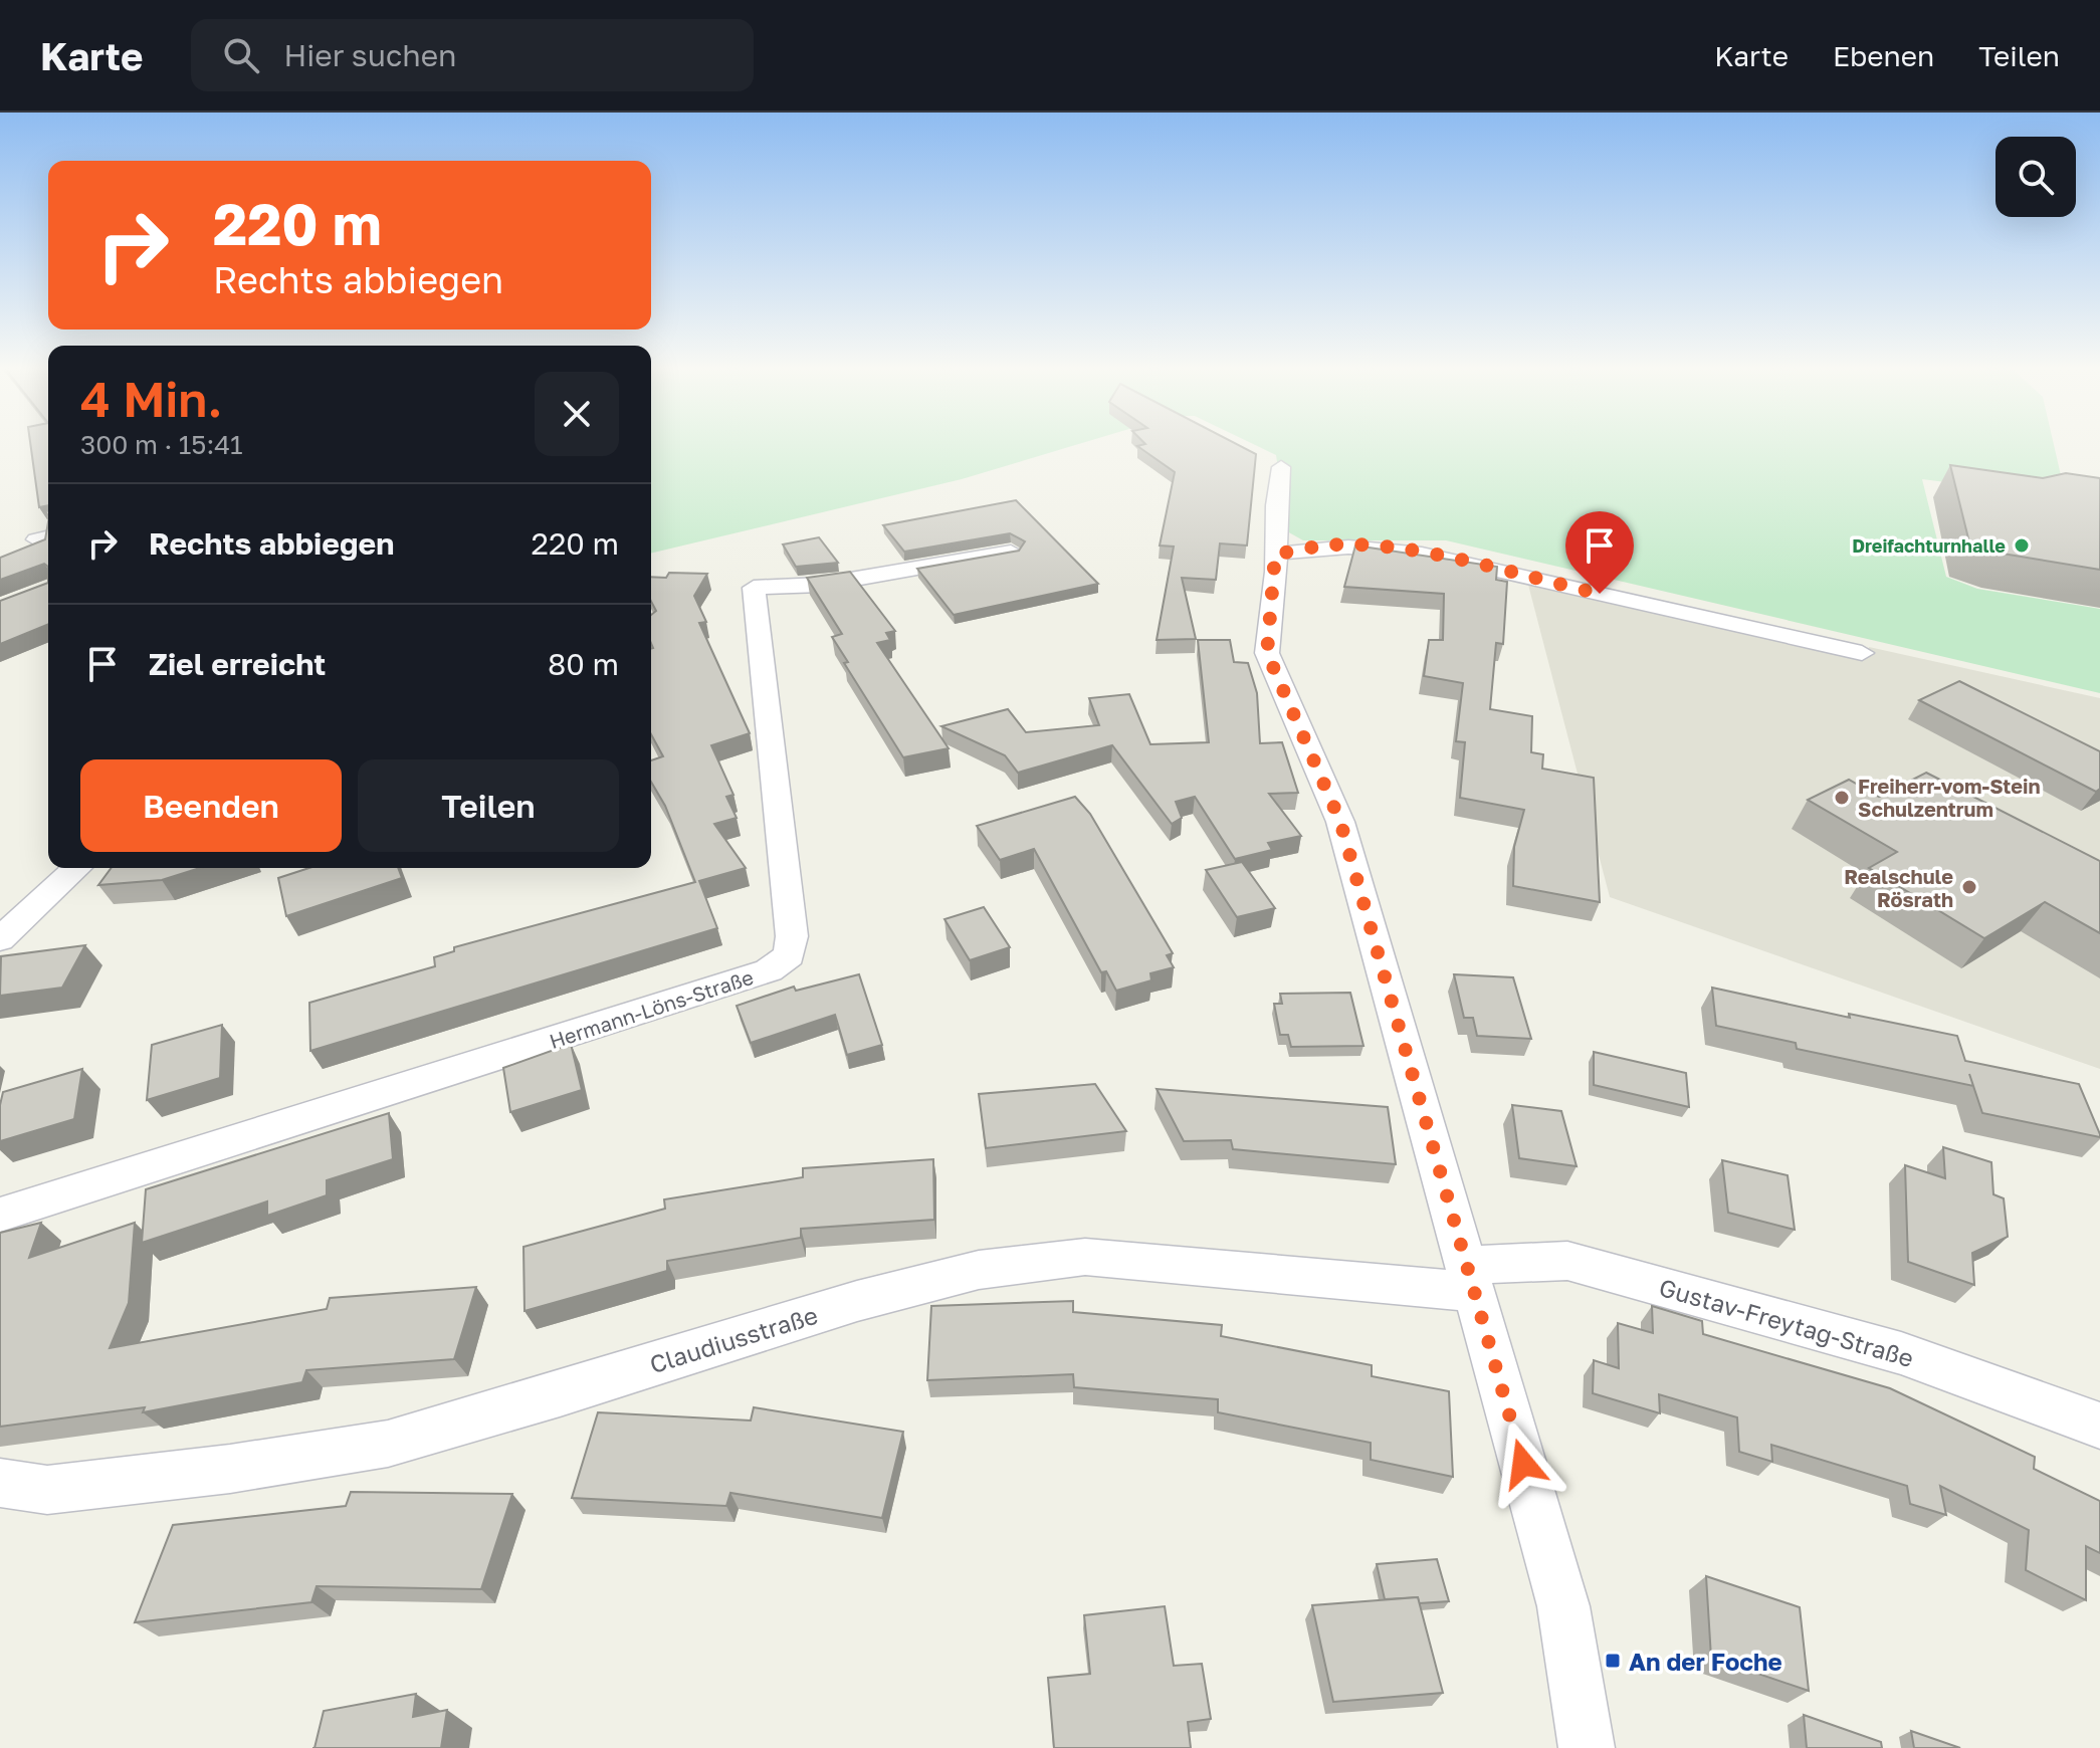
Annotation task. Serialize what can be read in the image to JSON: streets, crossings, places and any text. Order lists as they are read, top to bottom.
{
  "streets": {
    "street": ["Hermann-Löns-Straße", "Gustav-Freytag-Straße", "Claudiusstraße"]
  },
  "crossings": [
    ["Gustav-Freytag-Straße", "Claudiusstraße"]
  ],
  "places": {
    "other": ["Dreifachturnhalle", "Freiherr-vom-Stein Schulzentrum", "Realschule Rösrath"],
    "transit": ["An der Foche"]
  },
  "page": {
    "header": "Karte",
    "search": "Hier suchen",
    "nav": ["Karte", "Ebenen", "Teilen"],
    "turn": ["220 m", "Rechts abbiegen"],
    "heading": ["4 Min.", "300 m · 15:41"],
    "list": [
      {
        "name": "Rechts abbiegen",
        "value": "220 m"
      },
      {
        "name": "Ziel erreicht",
        "value": "80 m"
      }
    ],
    "buttons": ["Beenden", "Teilen"]
  }
}
